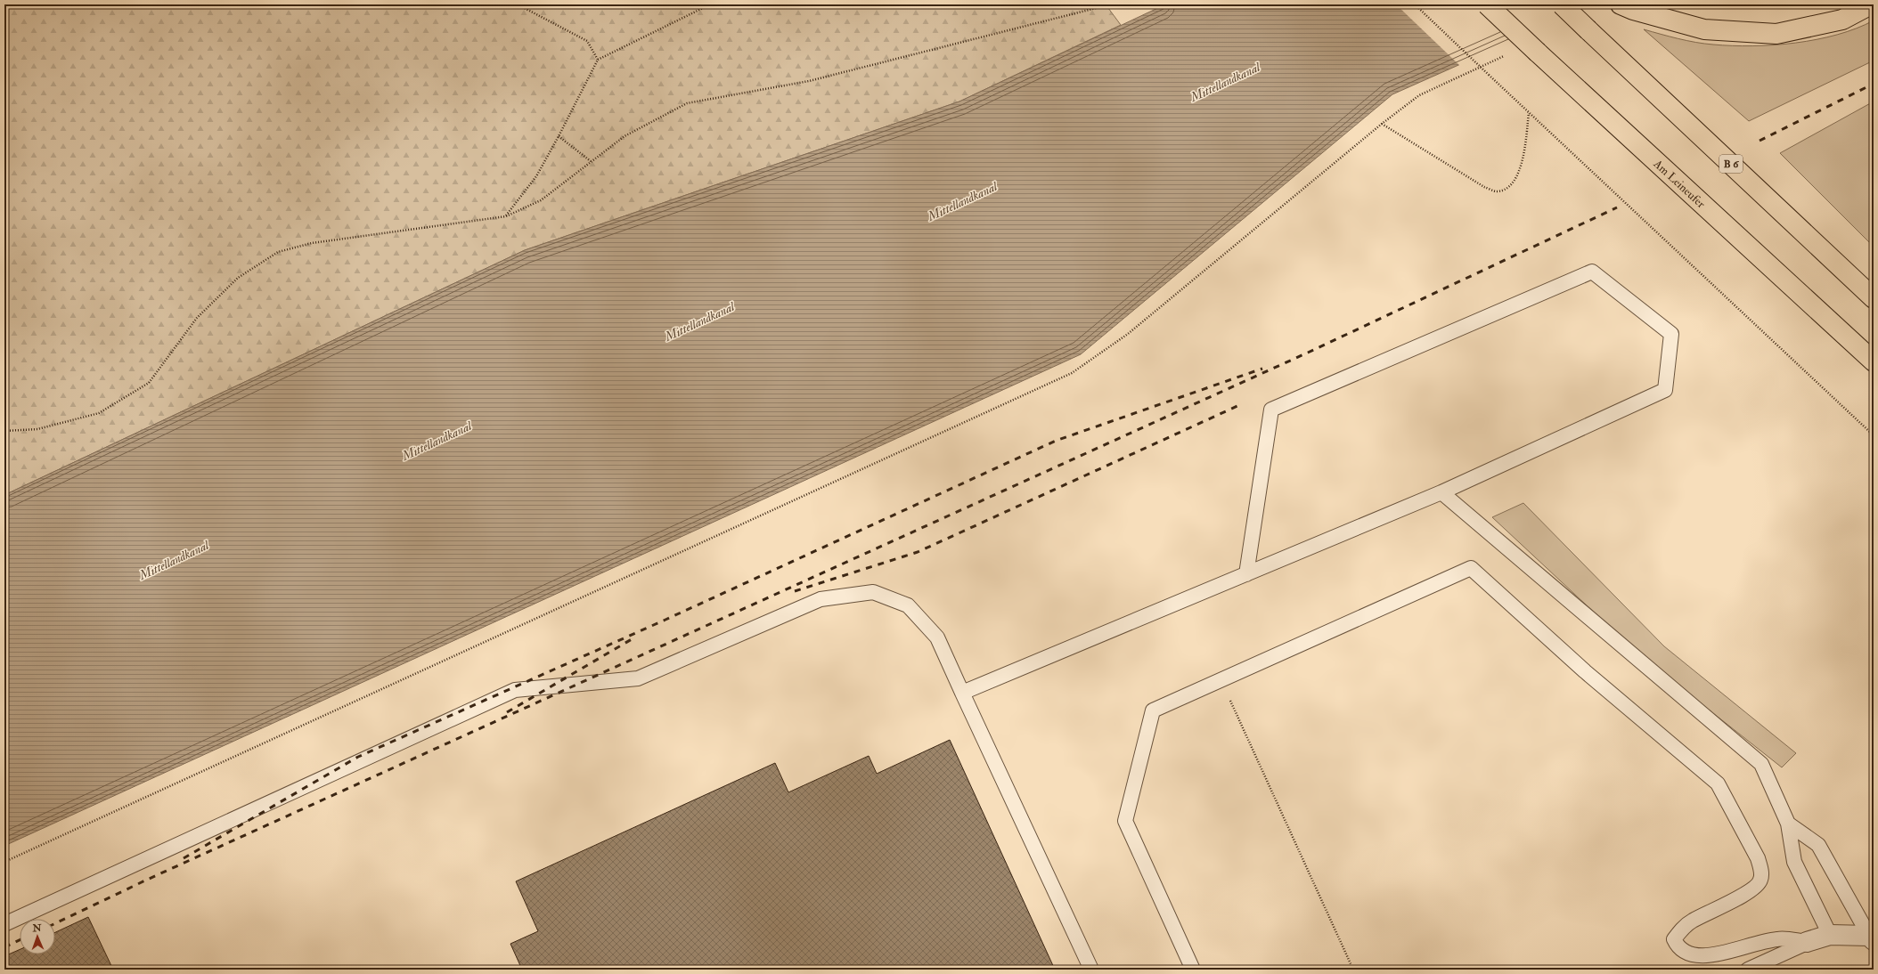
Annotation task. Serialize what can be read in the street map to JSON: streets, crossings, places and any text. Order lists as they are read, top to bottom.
{
  "streets": {
    "highway": ["B 6", "Am Leineufer"]
  },
  "water": ["Mittellandkanal"],
  "north": "top"
}
